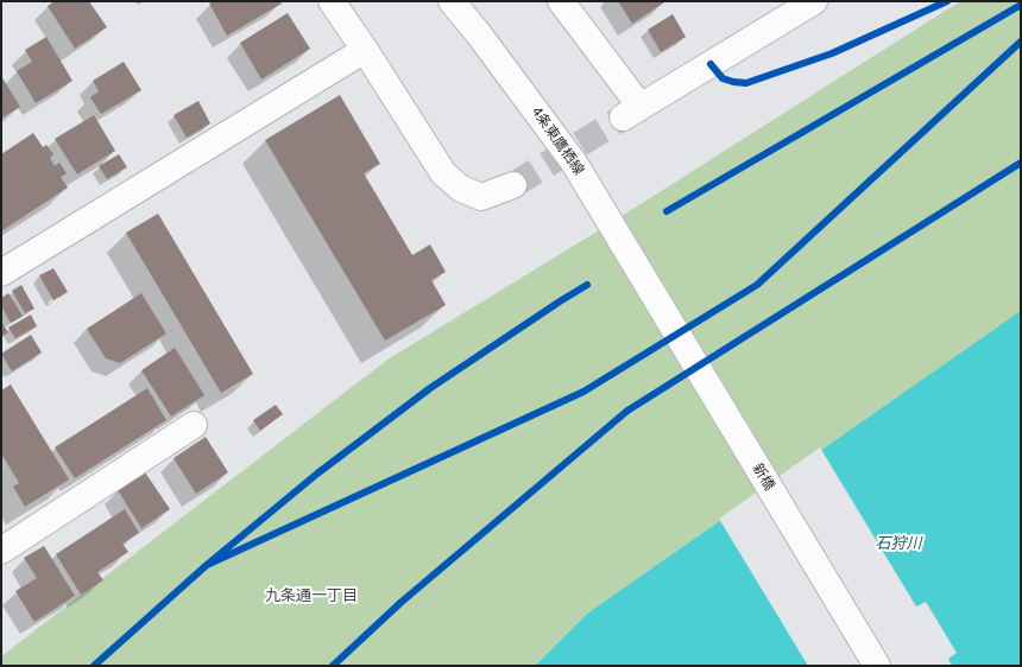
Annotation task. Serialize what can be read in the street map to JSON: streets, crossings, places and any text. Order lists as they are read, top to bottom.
{
  "streets": {
    "street": ["4条東鷹栖線", "新橋"]
  },
  "crossings": [
    ["4条東鷹栖線", "新橋"]
  ],
  "districts": ["九条通一丁目"],
  "water": ["石狩川"]
}
